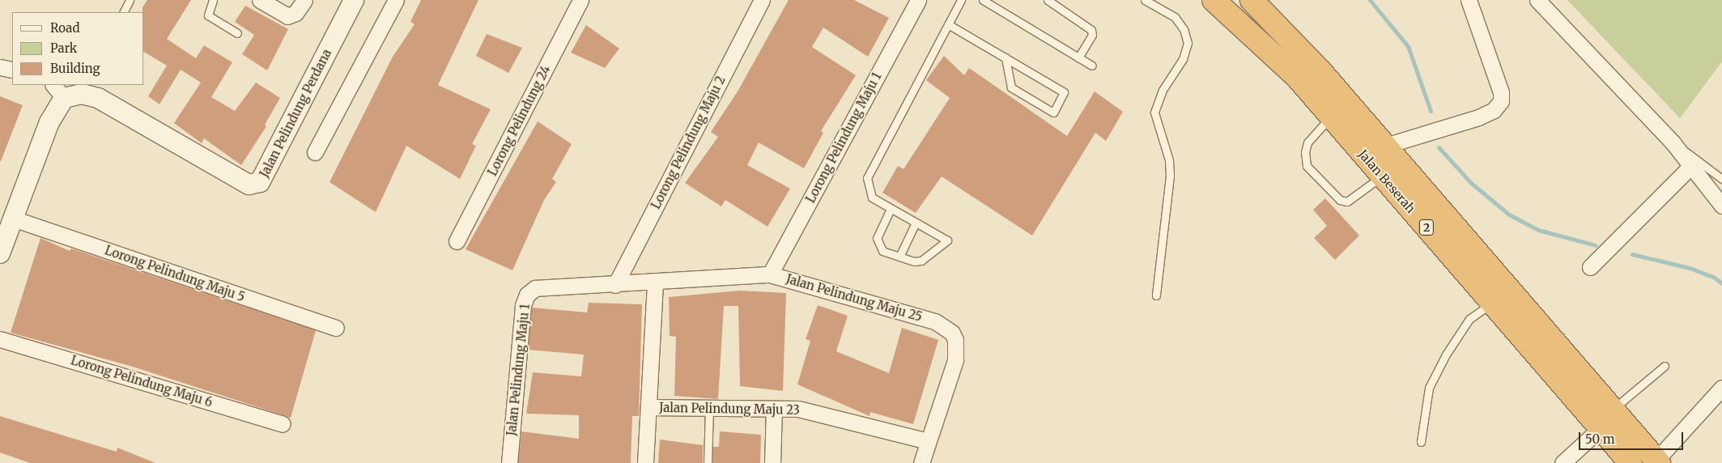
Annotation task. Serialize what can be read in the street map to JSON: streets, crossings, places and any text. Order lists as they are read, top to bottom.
{
  "streets": {
    "highway": ["Jalan Beserah", "2"],
    "street": [
      "Jalan Pelindung Perdana",
      "Lorong Pelindung 24",
      "Lorong Pelindung Maju 1",
      "Lorong Pelindung Maju 2",
      "Lorong Pelindung Maju 5",
      "Jalan Pelindung Maju 25",
      "Jalan Pelindung Maju 1",
      "Lorong Pelindung Maju 6",
      "Jalan Pelindung Maju 23"
    ]
  },
  "crossings": [
    ["Lorong Pelindung Maju 1", "Jalan Pelindung Maju 25"],
    ["Lorong Pelindung Maju 2", "Jalan Pelindung Maju 25"],
    ["Lorong Pelindung Maju 2", "Jalan Pelindung Maju 1"],
    ["Jalan Pelindung Maju 25", "Jalan Pelindung Maju 1"],
    ["Jalan Pelindung Maju 25", "Jalan Pelindung Maju 23"]
  ],
  "legend": ["Road", "Park", "Building"],
  "scale_bar": "50 m"
}
